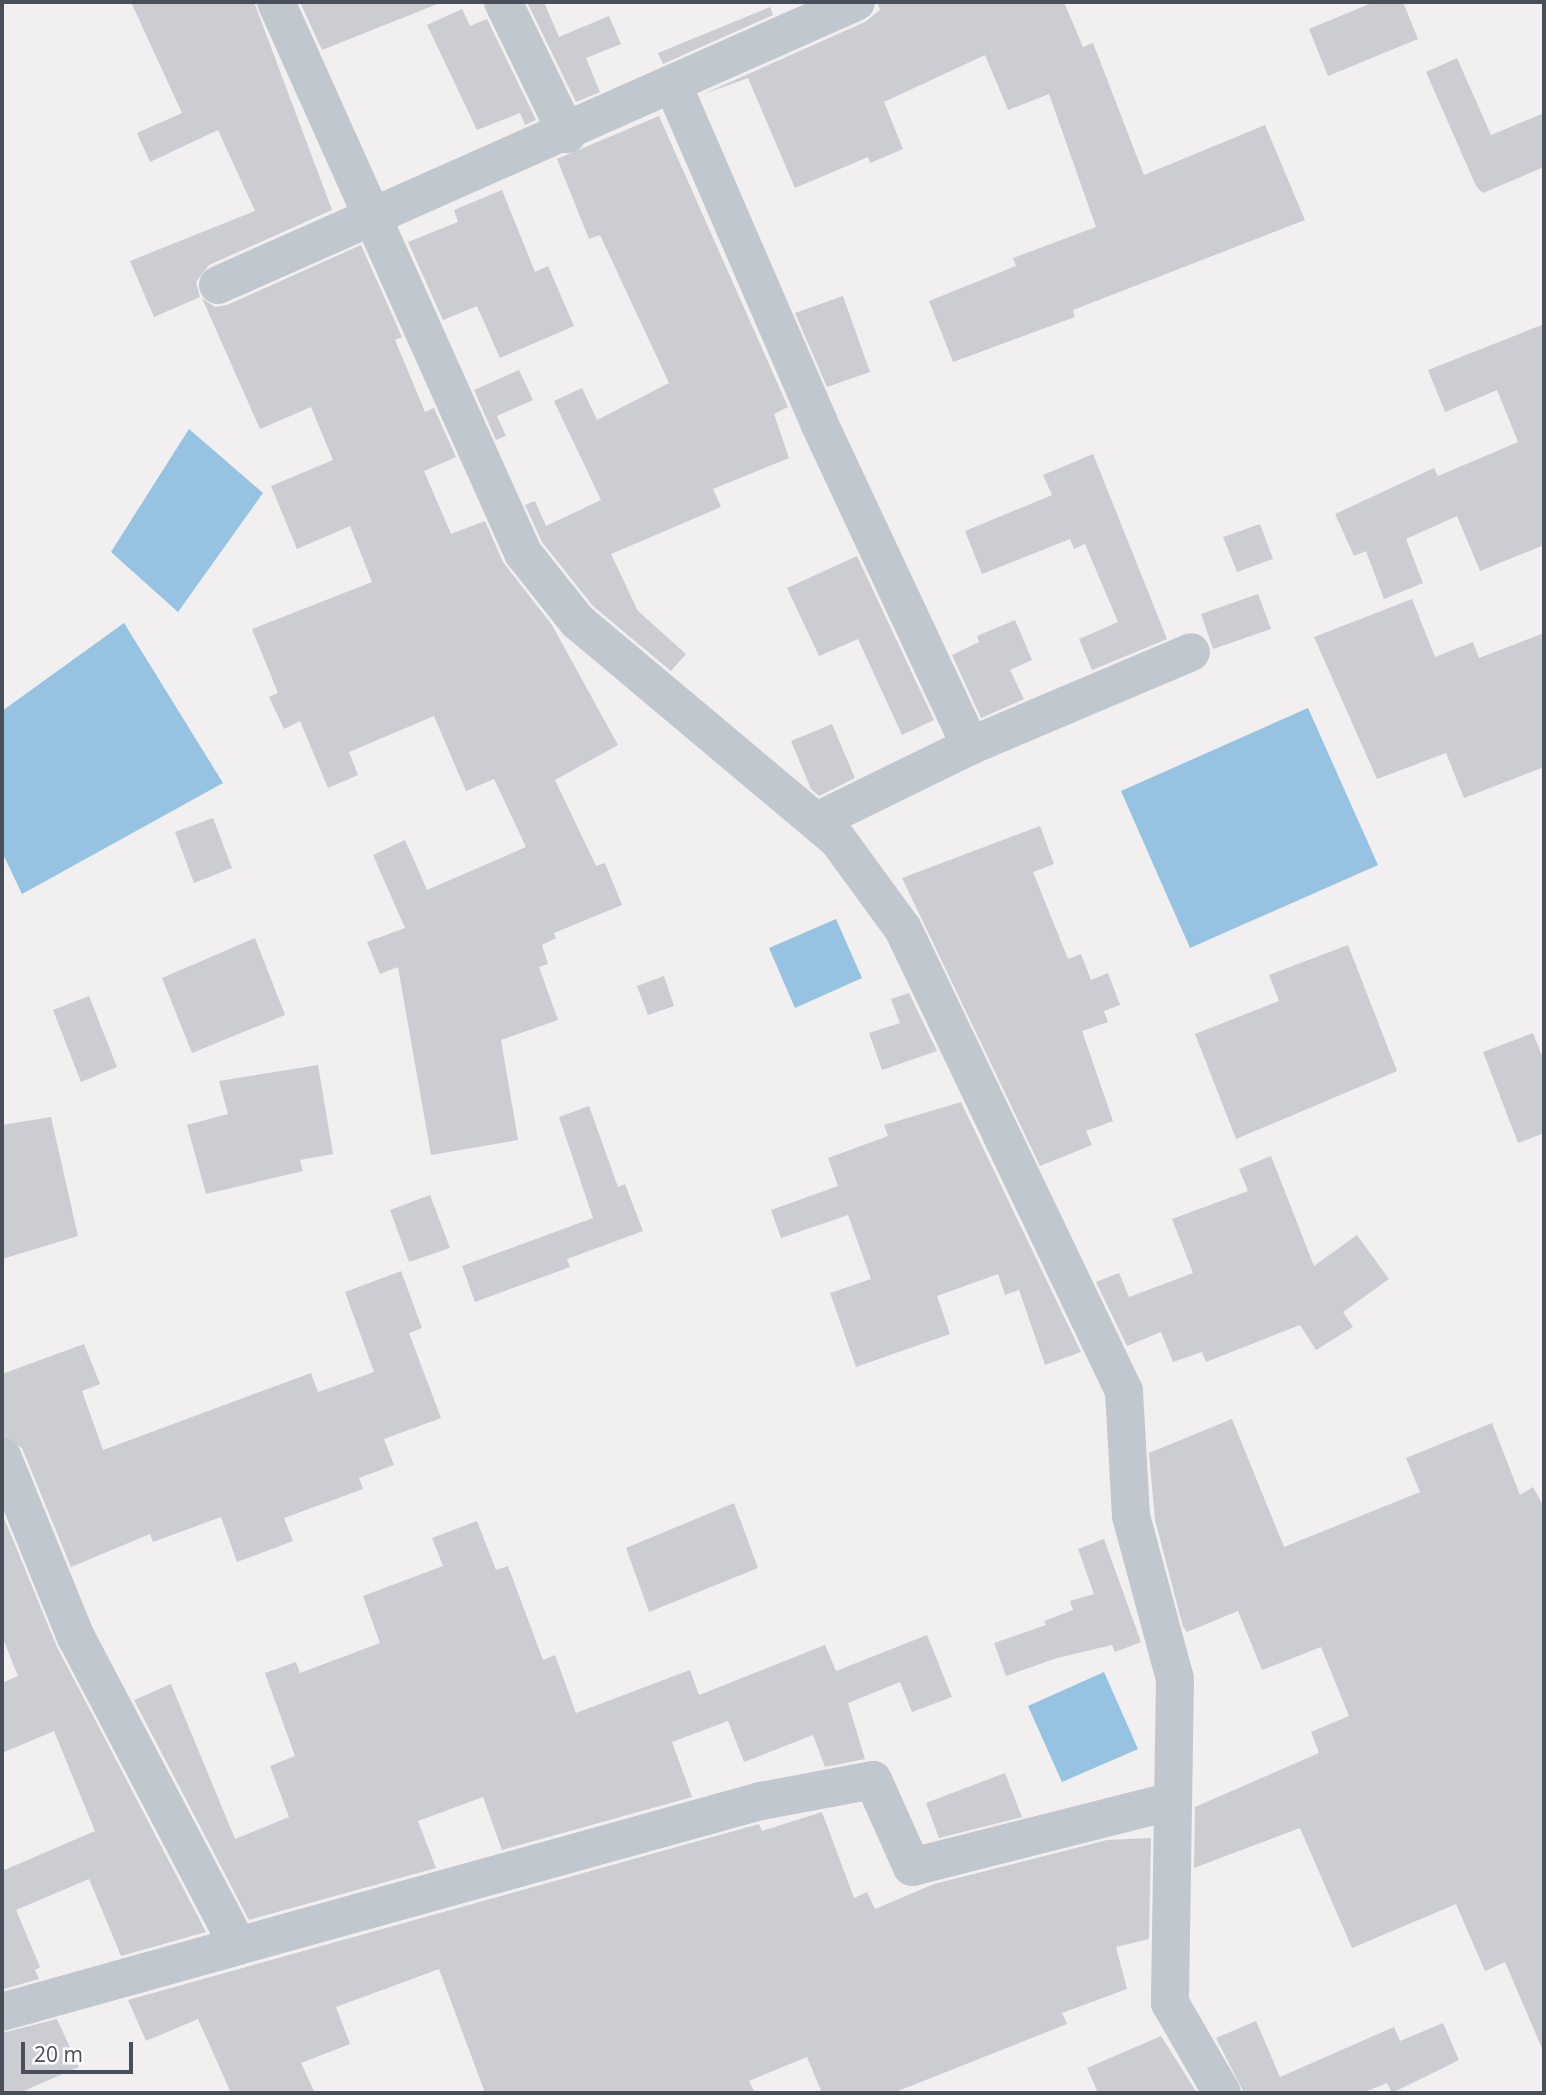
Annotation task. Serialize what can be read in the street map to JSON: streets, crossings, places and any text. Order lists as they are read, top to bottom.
{
  "scale_bar": "20 m"
}
